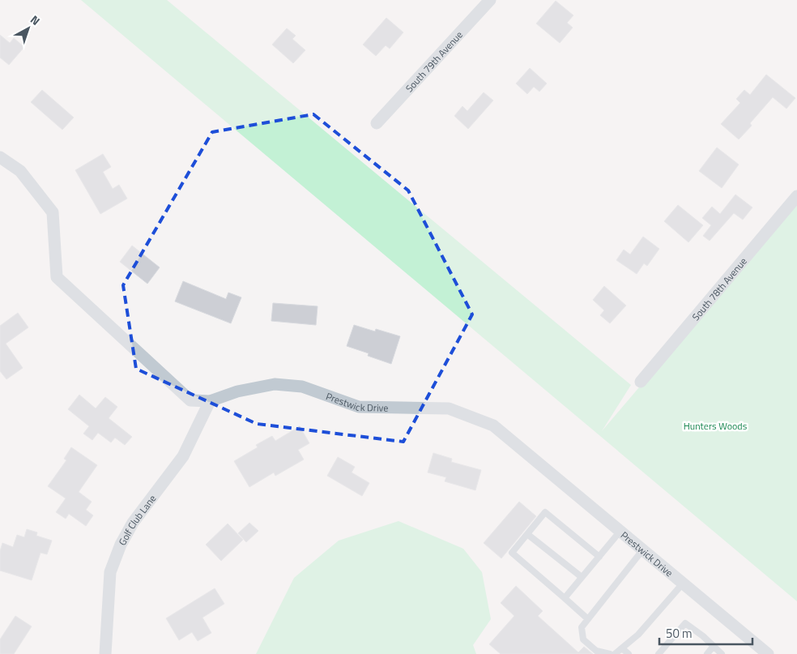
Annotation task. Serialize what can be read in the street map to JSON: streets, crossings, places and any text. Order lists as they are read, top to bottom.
{
  "streets": {
    "street": [
      "South 79th Avenue",
      "South 78th Avenue",
      "Prestwick Drive",
      "Golf Club Lane"
    ]
  },
  "crossings": [
    ["Prestwick Drive", "Golf Club Lane"]
  ],
  "parks": ["Hunters Woods"],
  "scale_bar": "50 m",
  "north": "top right"
}
